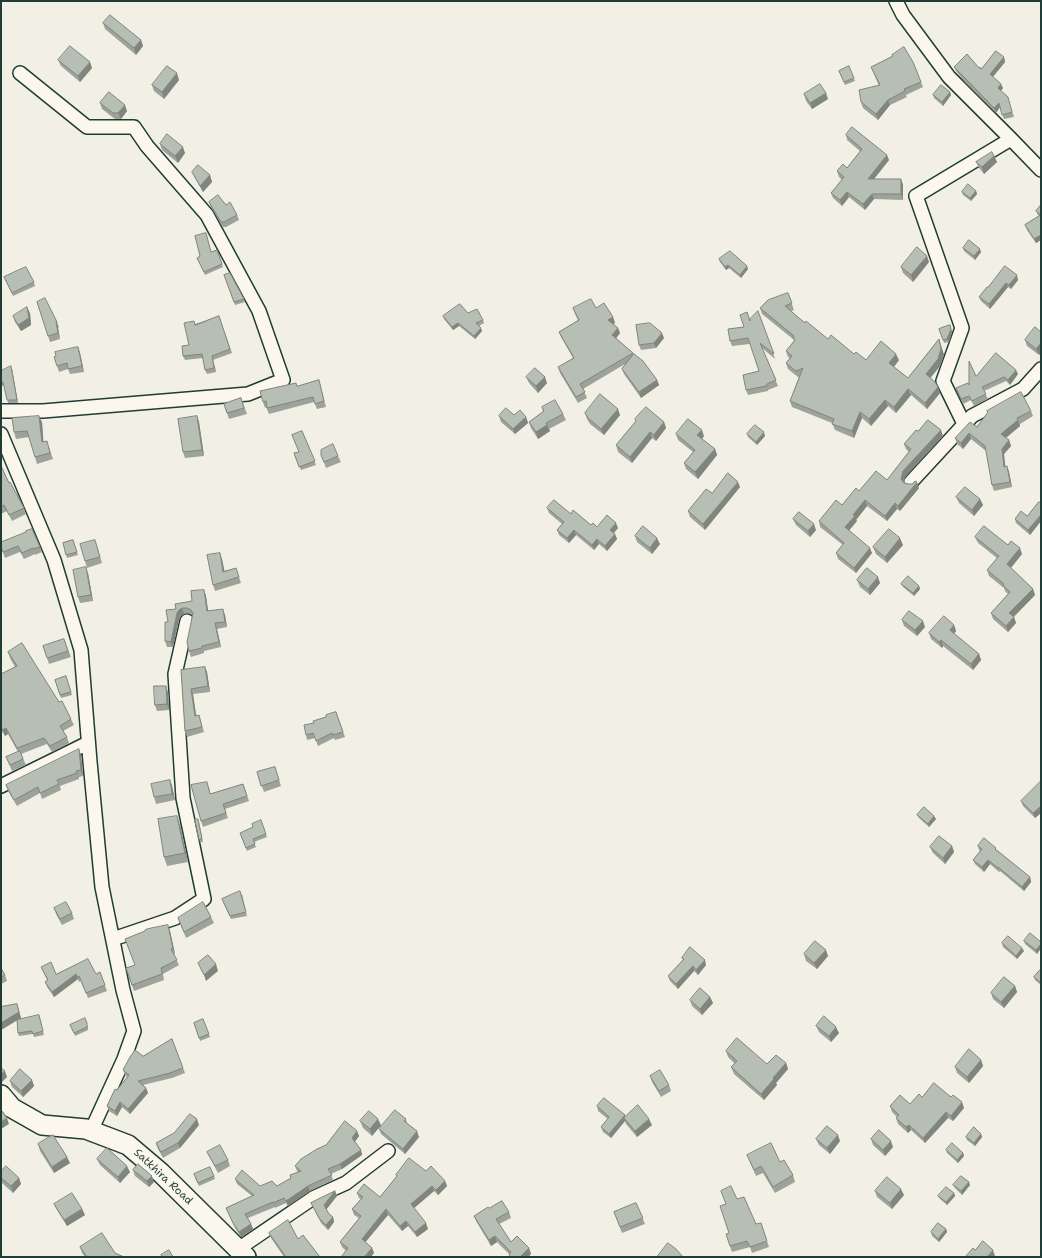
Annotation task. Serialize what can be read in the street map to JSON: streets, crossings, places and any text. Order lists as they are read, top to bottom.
{
  "streets": {
    "main road": ["Satkhira Road"]
  }
}
